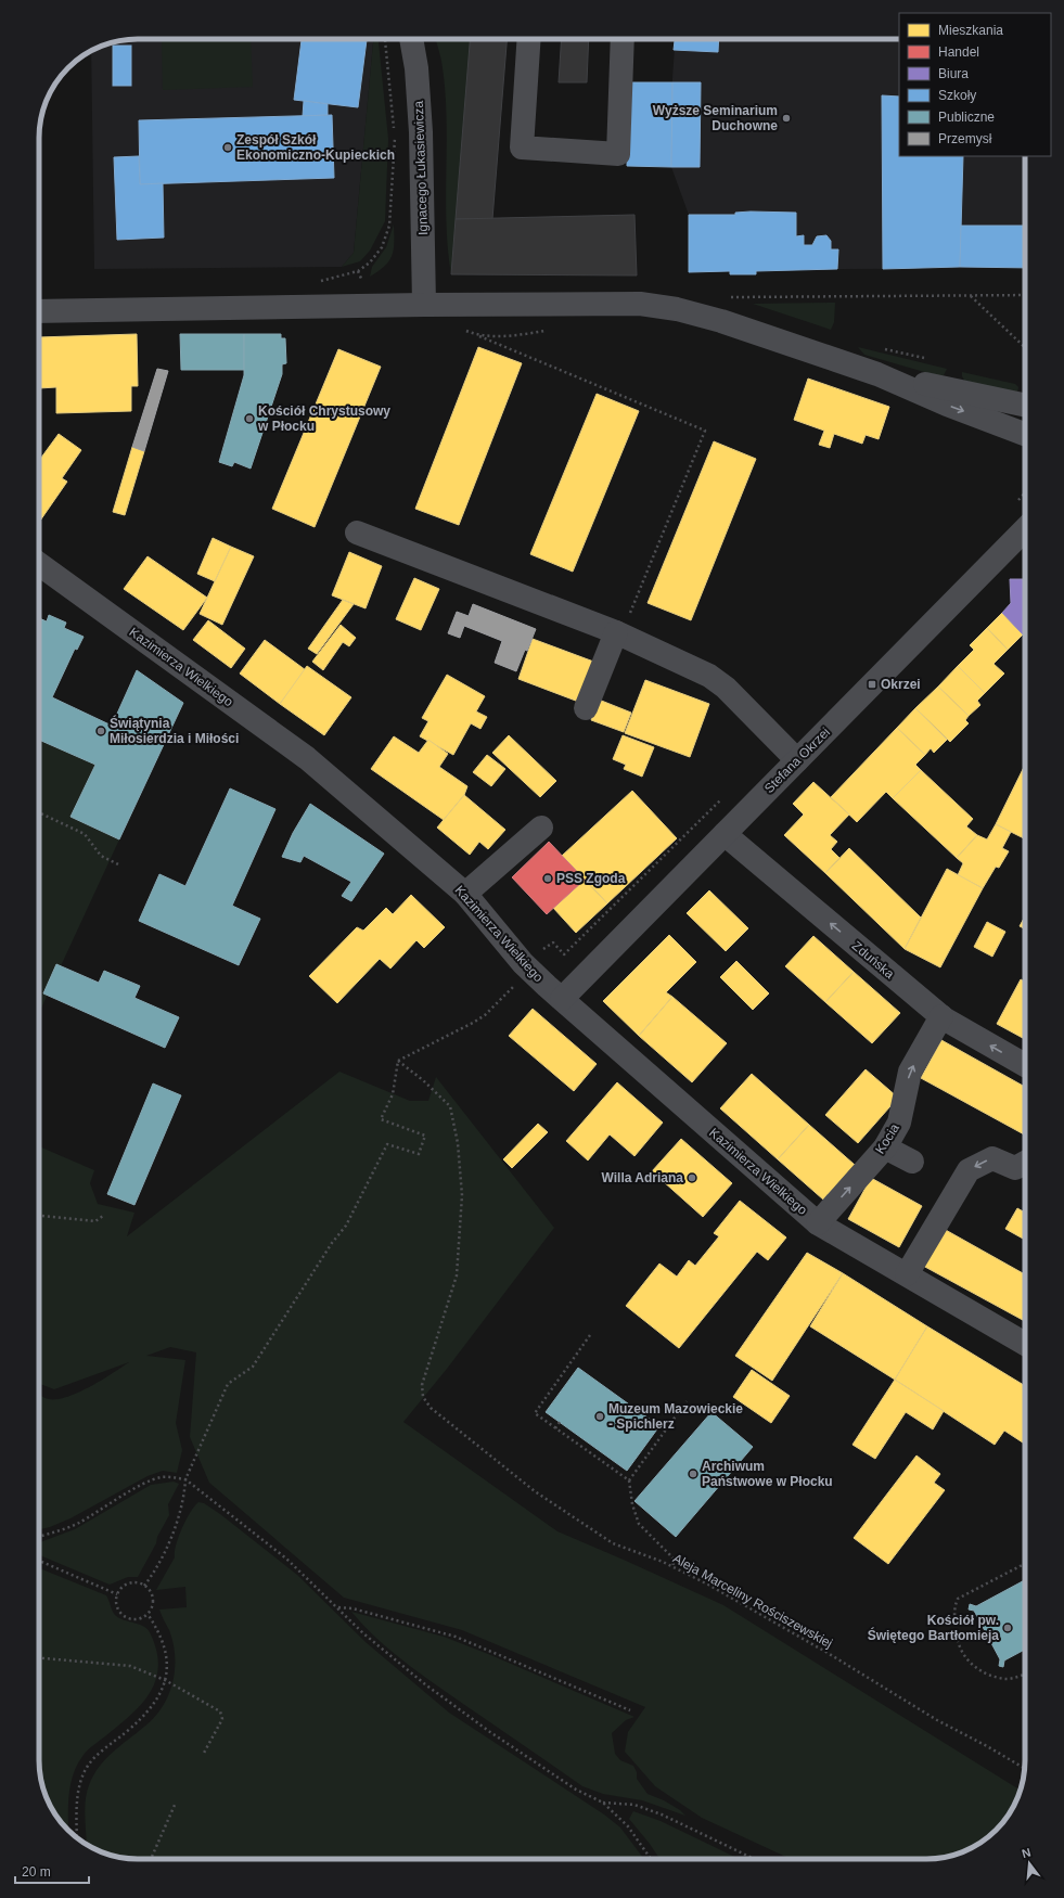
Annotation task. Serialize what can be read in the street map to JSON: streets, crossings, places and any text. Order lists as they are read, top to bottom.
{
  "streets": {
    "street": [
      "Ignacego Łukasiewicza",
      "Kazimierza Wielkiego",
      "Stefana Okrzei",
      "Zduńska",
      "Kocia"
    ],
    "path": ["Aleja Marceliny Rościszewskiej"]
  },
  "crossings": [
    ["Kazimierza Wielkiego", "Stefana Okrzei"],
    ["Kazimierza Wielkiego", "Kocia"],
    ["Stefana Okrzei", "Zduńska"],
    ["Zduńska", "Kocia"]
  ],
  "one_way": ["Zduńska", "Kocia"],
  "places": {
    "other": [
      "Wyższe Seminarium Duchowne",
      "Zespół Szkół Ekonomiczno-Kupieckich",
      "Kościół Chrystusowy w Płocku",
      "Świątynia Miłosierdzia i Miłości",
      "PSS Zgoda",
      "Willa Adriana",
      "Muzeum Mazowieckie - Spichlerz",
      "Archiwum Państwowe w Płocku",
      "Kościół pw. Świętego Bartłomieja"
    ],
    "transit": ["Okrzei"]
  },
  "legend": [
    "Mieszkania",
    "Handel",
    "Biura",
    "Szkoły",
    "Publiczne",
    "Przemysł"
  ],
  "scale_bar": "20 m",
  "north": "top"
}
